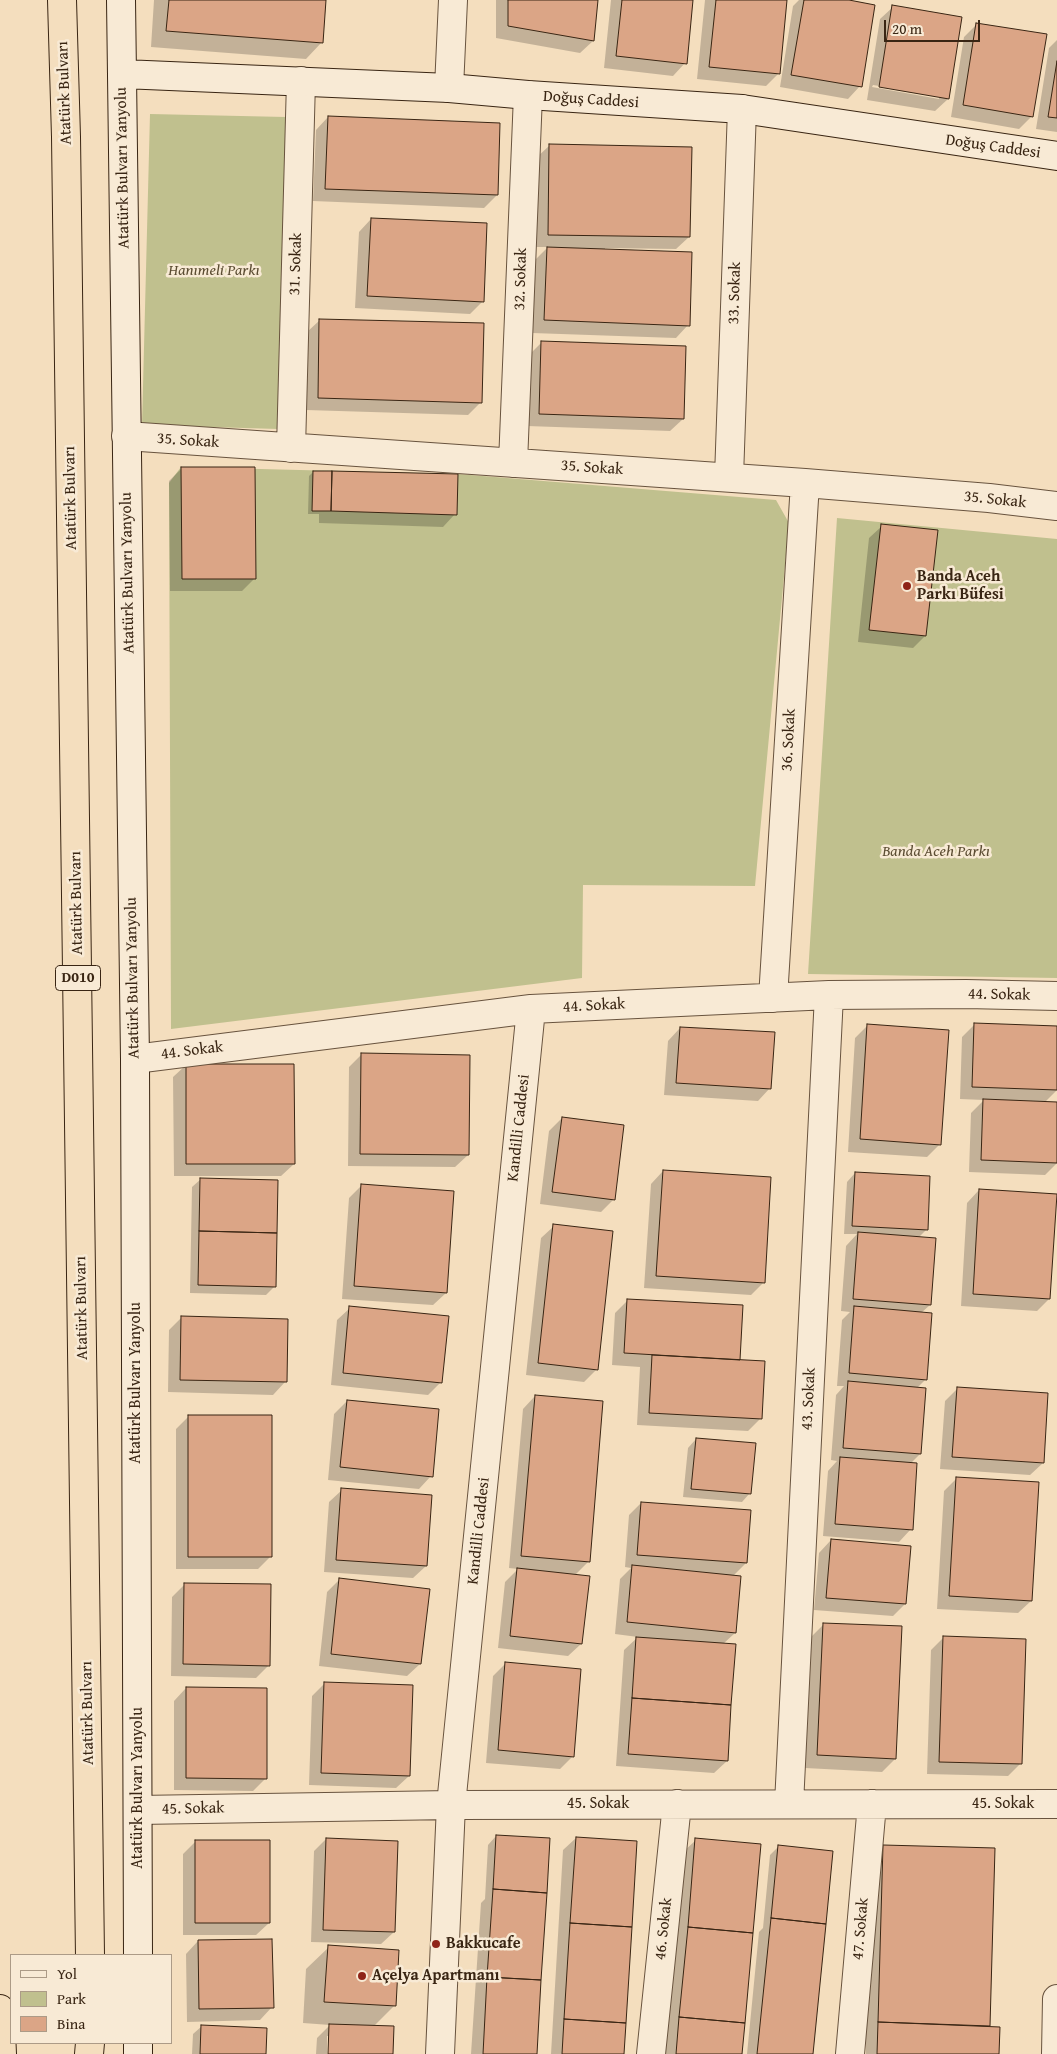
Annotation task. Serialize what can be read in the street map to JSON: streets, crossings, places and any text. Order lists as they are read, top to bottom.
{
  "streets": {
    "highway": ["Atatürk Bulvarı", "D010"],
    "street": [
      "Doğuş Caddesi",
      "Atatürk Bulvarı Yanyolu",
      "31. Sokak",
      "32. Sokak",
      "33. Sokak",
      "35. Sokak",
      "36. Sokak",
      "44. Sokak",
      "Kandilli Caddesi",
      "43. Sokak",
      "45. Sokak",
      "46. Sokak",
      "47. Sokak"
    ]
  },
  "crossings": [
    ["Doğuş Caddesi", "Atatürk Bulvarı Yanyolu"],
    ["Doğuş Caddesi", "31. Sokak"],
    ["Doğuş Caddesi", "32. Sokak"],
    ["Doğuş Caddesi", "33. Sokak"],
    ["Atatürk Bulvarı Yanyolu", "35. Sokak"],
    ["Atatürk Bulvarı Yanyolu", "44. Sokak"],
    ["Atatürk Bulvarı Yanyolu", "45. Sokak"],
    ["31. Sokak", "35. Sokak"],
    ["32. Sokak", "35. Sokak"],
    ["33. Sokak", "35. Sokak"],
    ["35. Sokak", "36. Sokak"],
    ["36. Sokak", "44. Sokak"],
    ["44. Sokak", "Kandilli Caddesi"],
    ["44. Sokak", "43. Sokak"],
    ["Kandilli Caddesi", "45. Sokak"],
    ["43. Sokak", "45. Sokak"],
    ["45. Sokak", "46. Sokak"],
    ["45. Sokak", "47. Sokak"]
  ],
  "parks": ["Hanımeli Parkı", "Banda Aceh Parkı"],
  "places": ["Banda Aceh Parkı Büfesi", "Bakkucafe", "Açelya Apartmanı"],
  "legend": ["Yol", "Park", "Bina"],
  "scale_bar": "20 m"
}
